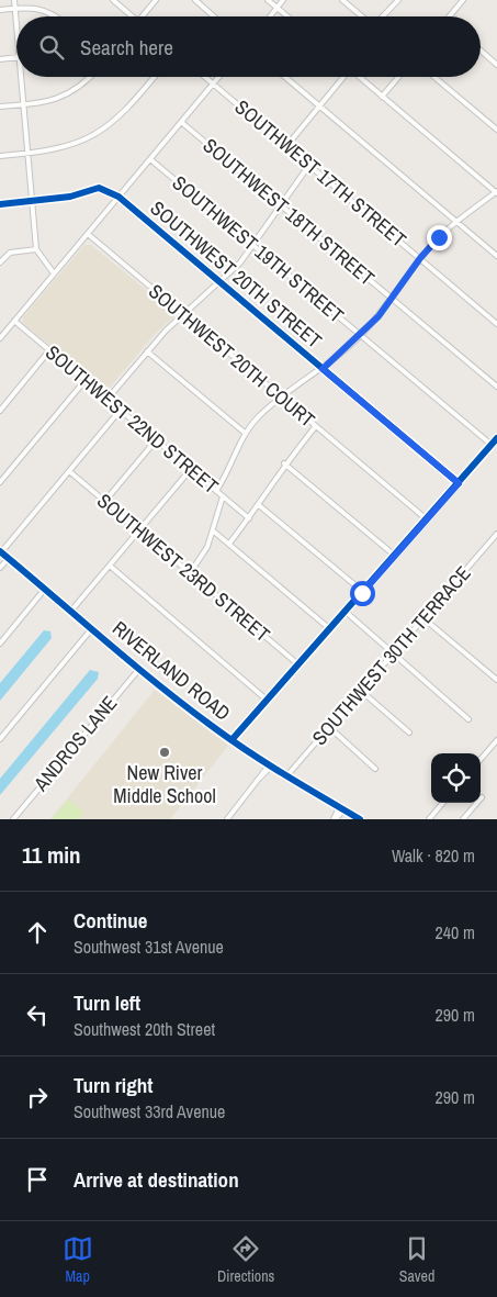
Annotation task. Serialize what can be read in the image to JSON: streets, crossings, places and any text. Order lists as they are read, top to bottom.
{
  "streets": {
    "street": [
      "SOUTHWEST 17TH STREET",
      "SOUTHWEST 18TH STREET",
      "SOUTHWEST 19TH STREET",
      "SOUTHWEST 20TH STREET",
      "SOUTHWEST 20TH COURT",
      "SOUTHWEST 22ND STREET",
      "SOUTHWEST 23RD STREET",
      "SOUTHWEST 30TH TERRACE",
      "RIVERLAND ROAD",
      "ANDROS LANE"
    ]
  },
  "crossings": [
    ["SOUTHWEST 30TH TERRACE", "RIVERLAND ROAD"],
    ["RIVERLAND ROAD", "ANDROS LANE"]
  ],
  "places": ["New River Middle School"],
  "page": {
    "search": "Search here",
    "heading": ["11 min", "Walk · 820 m"],
    "list": [
      ["Continue", "Southwest 31st Avenue", "240 m"],
      ["Turn left", "Southwest 20th Street", "290 m"],
      ["Turn right", "Southwest 33rd Avenue", "290 m"],
      "Arrive at destination"
    ],
    "nav": ["Map", "Directions", "Saved"]
  }
}
